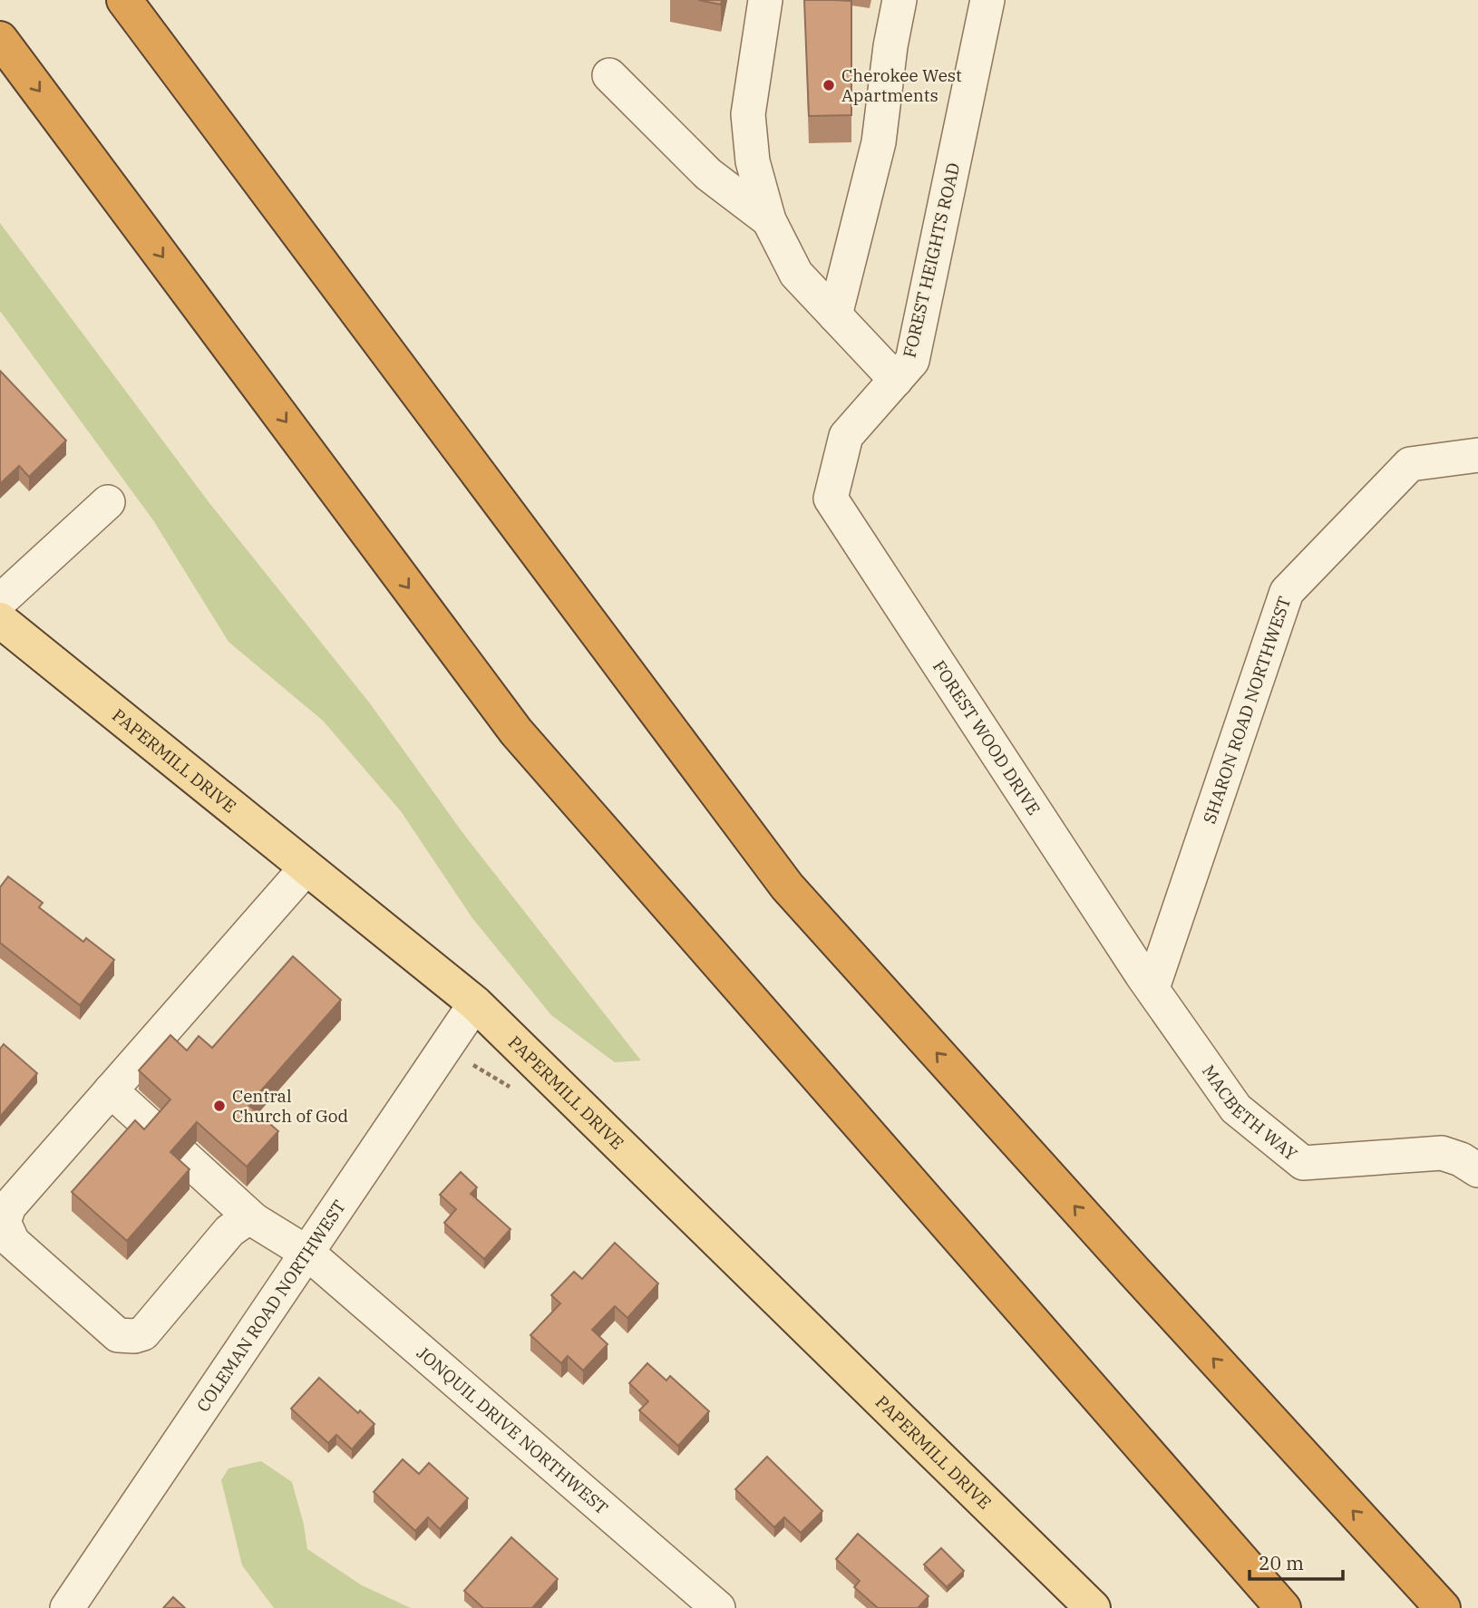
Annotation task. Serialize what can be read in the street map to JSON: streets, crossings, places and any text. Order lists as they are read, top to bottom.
{
  "streets": {
    "main road": ["PAPERMILL DRIVE"],
    "street": [
      "FOREST HEIGHTS ROAD",
      "SHARON ROAD NORTHWEST",
      "FOREST WOOD DRIVE",
      "MACBETH WAY",
      "COLEMAN ROAD NORTHWEST",
      "JONQUIL DRIVE NORTHWEST"
    ]
  },
  "crossings": [
    ["FOREST HEIGHTS ROAD", "FOREST WOOD DRIVE"],
    ["SHARON ROAD NORTHWEST", "FOREST WOOD DRIVE"],
    ["SHARON ROAD NORTHWEST", "MACBETH WAY"],
    ["FOREST WOOD DRIVE", "MACBETH WAY"],
    ["PAPERMILL DRIVE", "COLEMAN ROAD NORTHWEST"],
    ["COLEMAN ROAD NORTHWEST", "JONQUIL DRIVE NORTHWEST"]
  ],
  "places": ["Cherokee West Apartments", "Central Church of God"],
  "scale_bar": "20 m"
}
